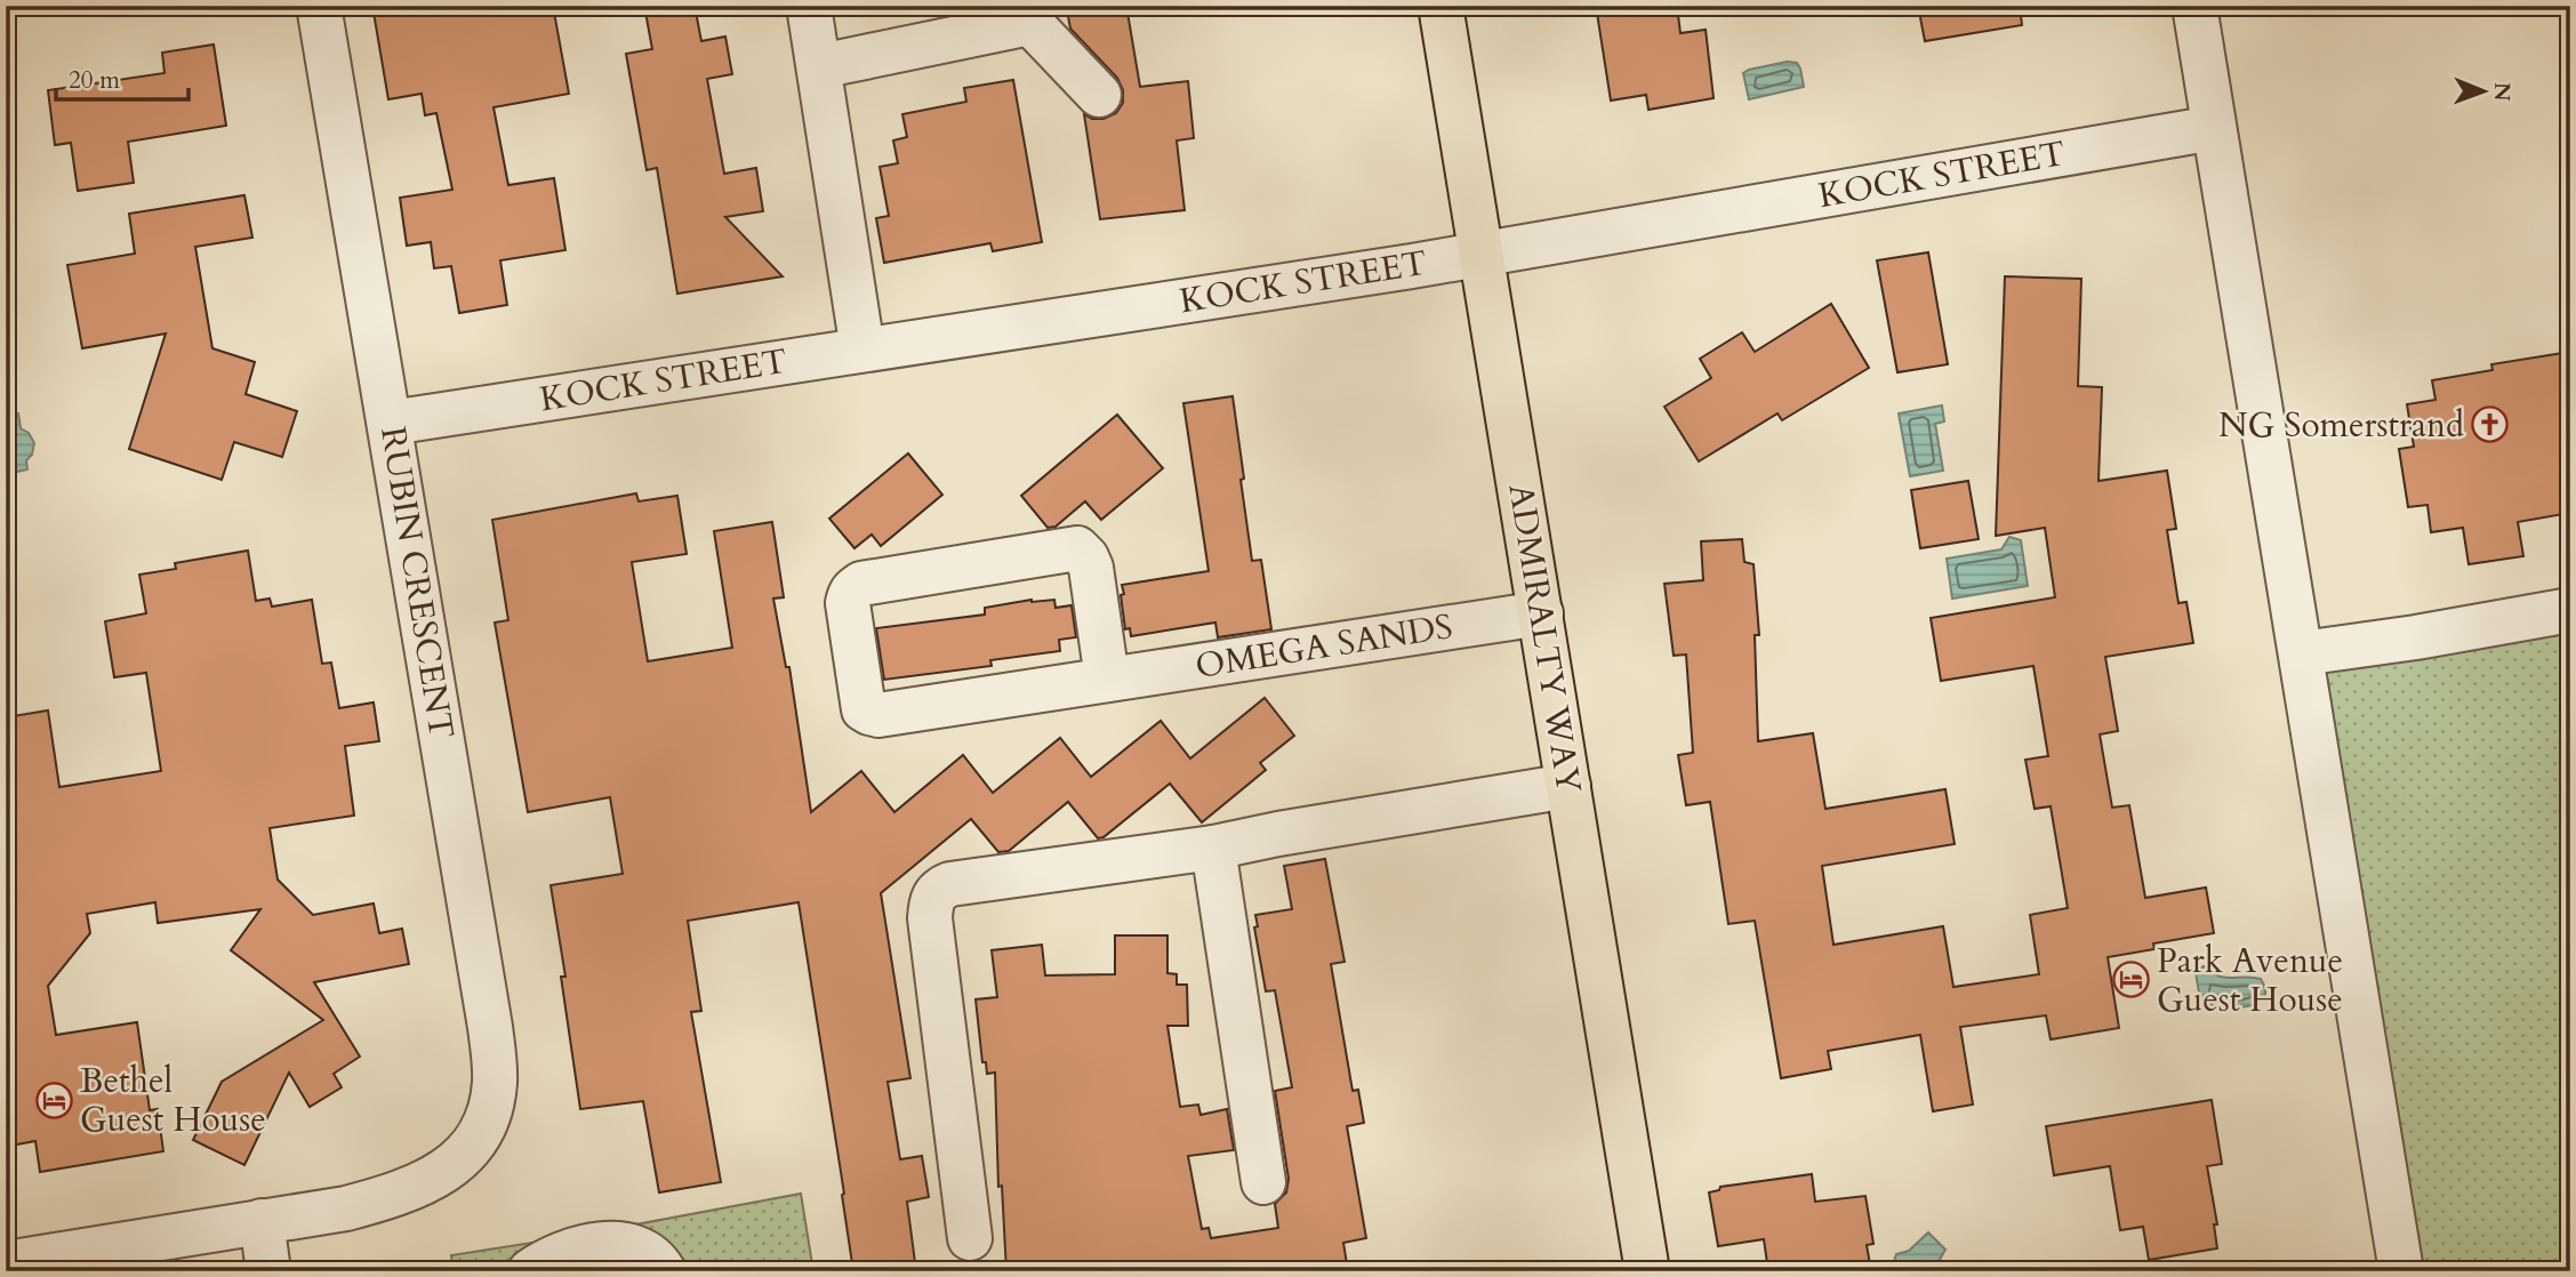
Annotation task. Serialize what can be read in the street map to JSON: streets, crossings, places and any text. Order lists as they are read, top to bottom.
{
  "streets": {
    "main road": ["ADMIRALTY WAY"],
    "street": ["KOCK STREET", "RUBIN CRESCENT", "OMEGA SANDS"]
  },
  "crossings": [
    ["KOCK STREET", "RUBIN CRESCENT"],
    ["KOCK STREET", "ADMIRALTY WAY"],
    ["ADMIRALTY WAY", "OMEGA SANDS"]
  ],
  "places": {
    "church": ["NG Somerstrand"],
    "hotel": ["Park Avenue Guest House", "Bethel Guest House"]
  },
  "scale_bar": "20 m",
  "north": "right"
}
